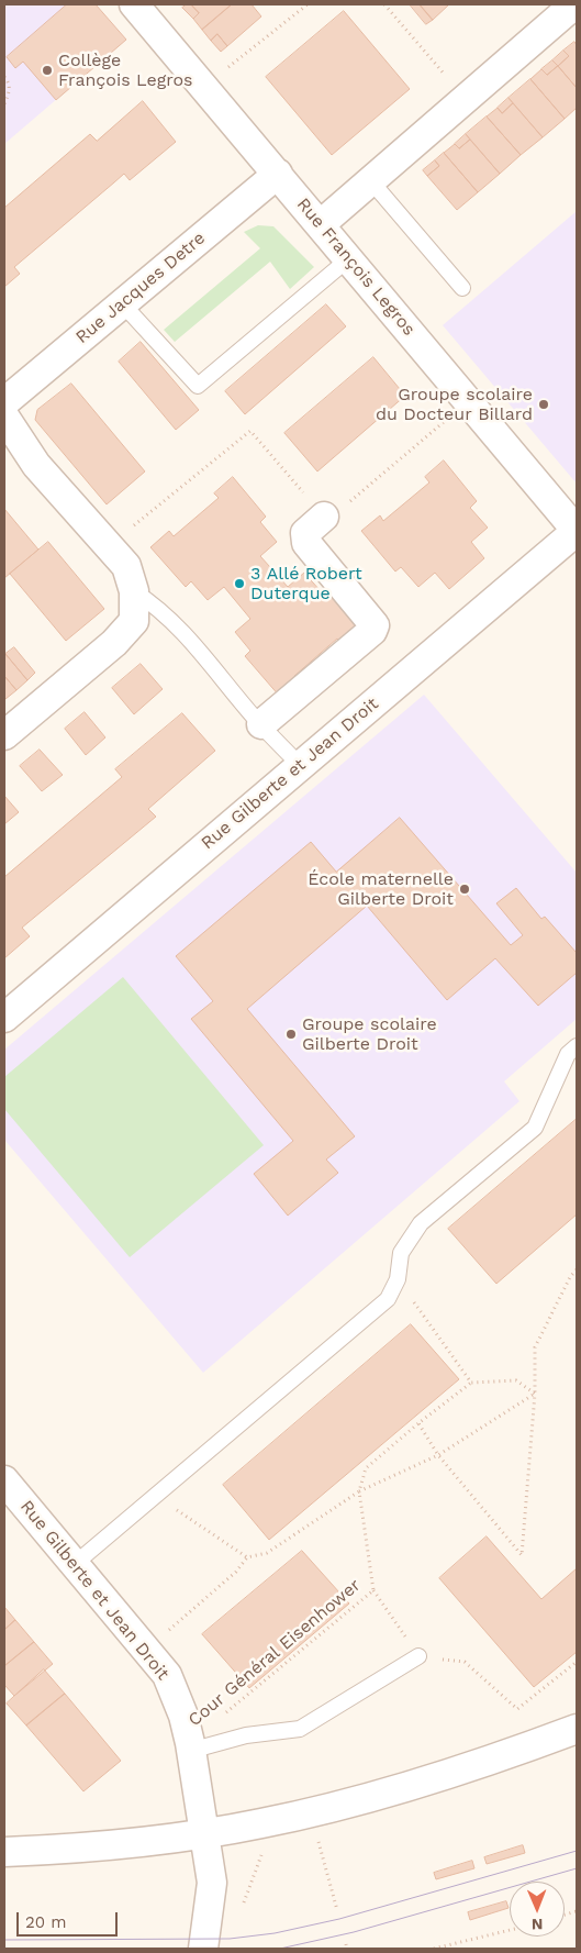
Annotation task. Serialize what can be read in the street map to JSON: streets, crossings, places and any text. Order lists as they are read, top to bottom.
{
  "streets": {
    "street": ["Rue François Legros", "Rue Jacques Detre", "Rue Gilberte et Jean Droit"],
    "path": ["Cour Général Eisenhower"]
  },
  "crossings": [
    ["Rue François Legros", "Rue Jacques Detre"],
    ["Rue François Legros", "Rue Gilberte et Jean Droit"],
    ["Rue Gilberte et Jean Droit", "Cour Général Eisenhower"]
  ],
  "places": [
    "Collège François Legros",
    "Groupe scolaire du Docteur Billard",
    "3 Allé Robert Duterque",
    "École maternelle Gilberte Droit",
    "Groupe scolaire Gilberte Droit"
  ],
  "scale_bar": "20 m",
  "north": "bottom"
}
